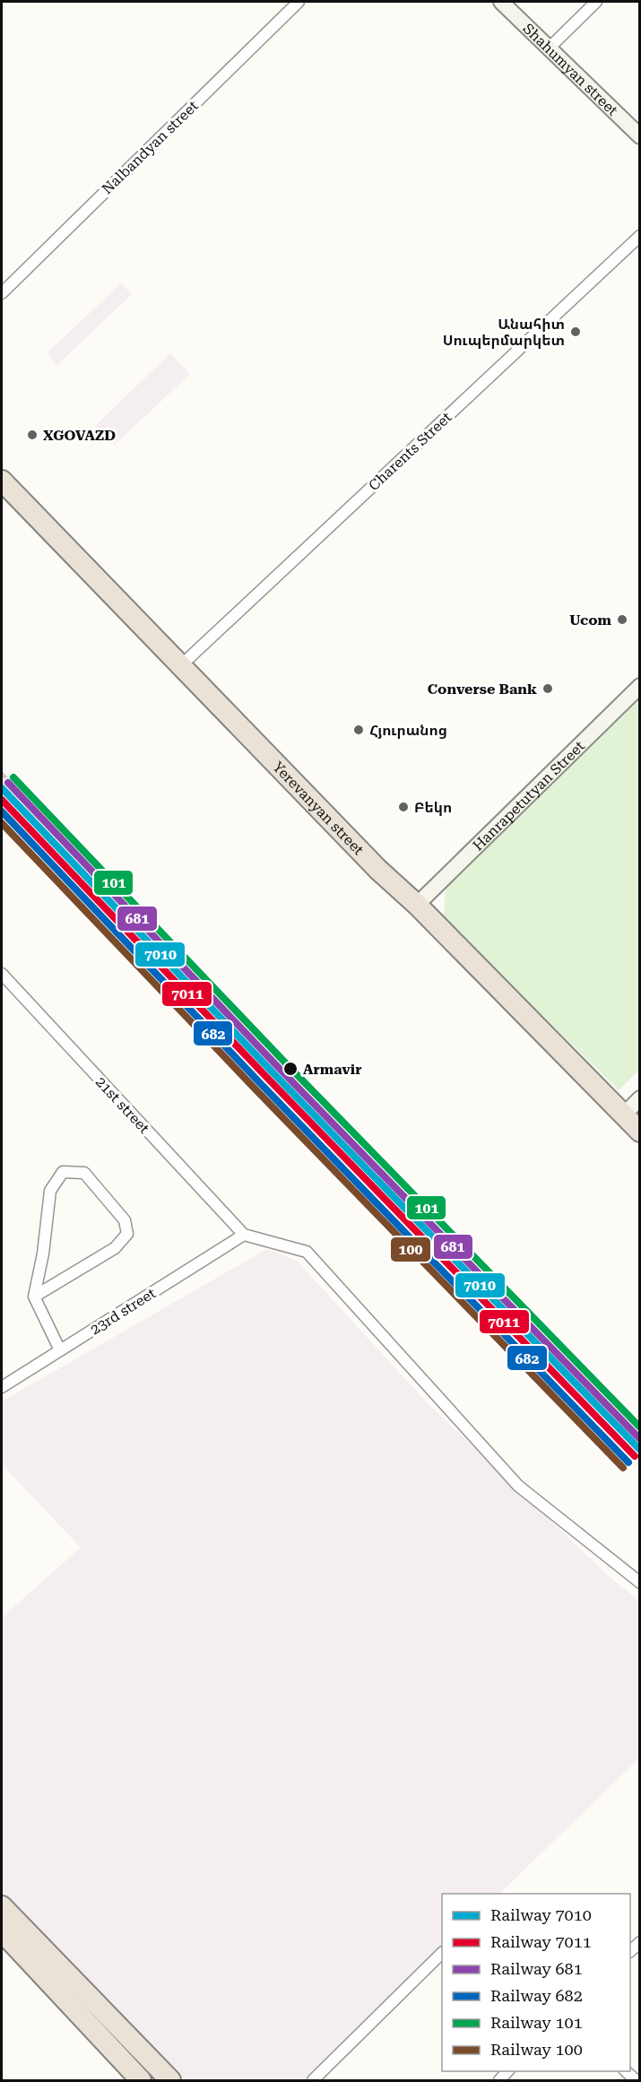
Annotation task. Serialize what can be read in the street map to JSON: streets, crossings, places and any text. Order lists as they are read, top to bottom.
{
  "streets": {
    "highway": ["Yerevanyan street"],
    "main road": ["Shahumyan street", "Hanrapetutyan Street"],
    "street": [
      "Nalbandyan street",
      "Charents Street",
      "21st street",
      "23rd street"
    ]
  },
  "crossings": [
    ["Charents Street", "Yerevanyan street"],
    ["Hanrapetutyan Street", "Yerevanyan street"],
    ["21st street", "23rd street"]
  ],
  "places": [
    "Անահիտ Սուպերմարկետ",
    "XGOVAZD",
    "Ucom",
    "Converse Bank",
    "Հյուրանոց",
    "Բեկո",
    "Armavir"
  ],
  "lines": [
    "rail line 101",
    "rail line 681",
    "rail line 7010",
    "rail line 7011",
    "rail line 682",
    "rail line 100"
  ],
  "legend": [
    "Railway 7010",
    "Railway 7011",
    "Railway 681",
    "Railway 682",
    "Railway 101",
    "Railway 100"
  ]
}
